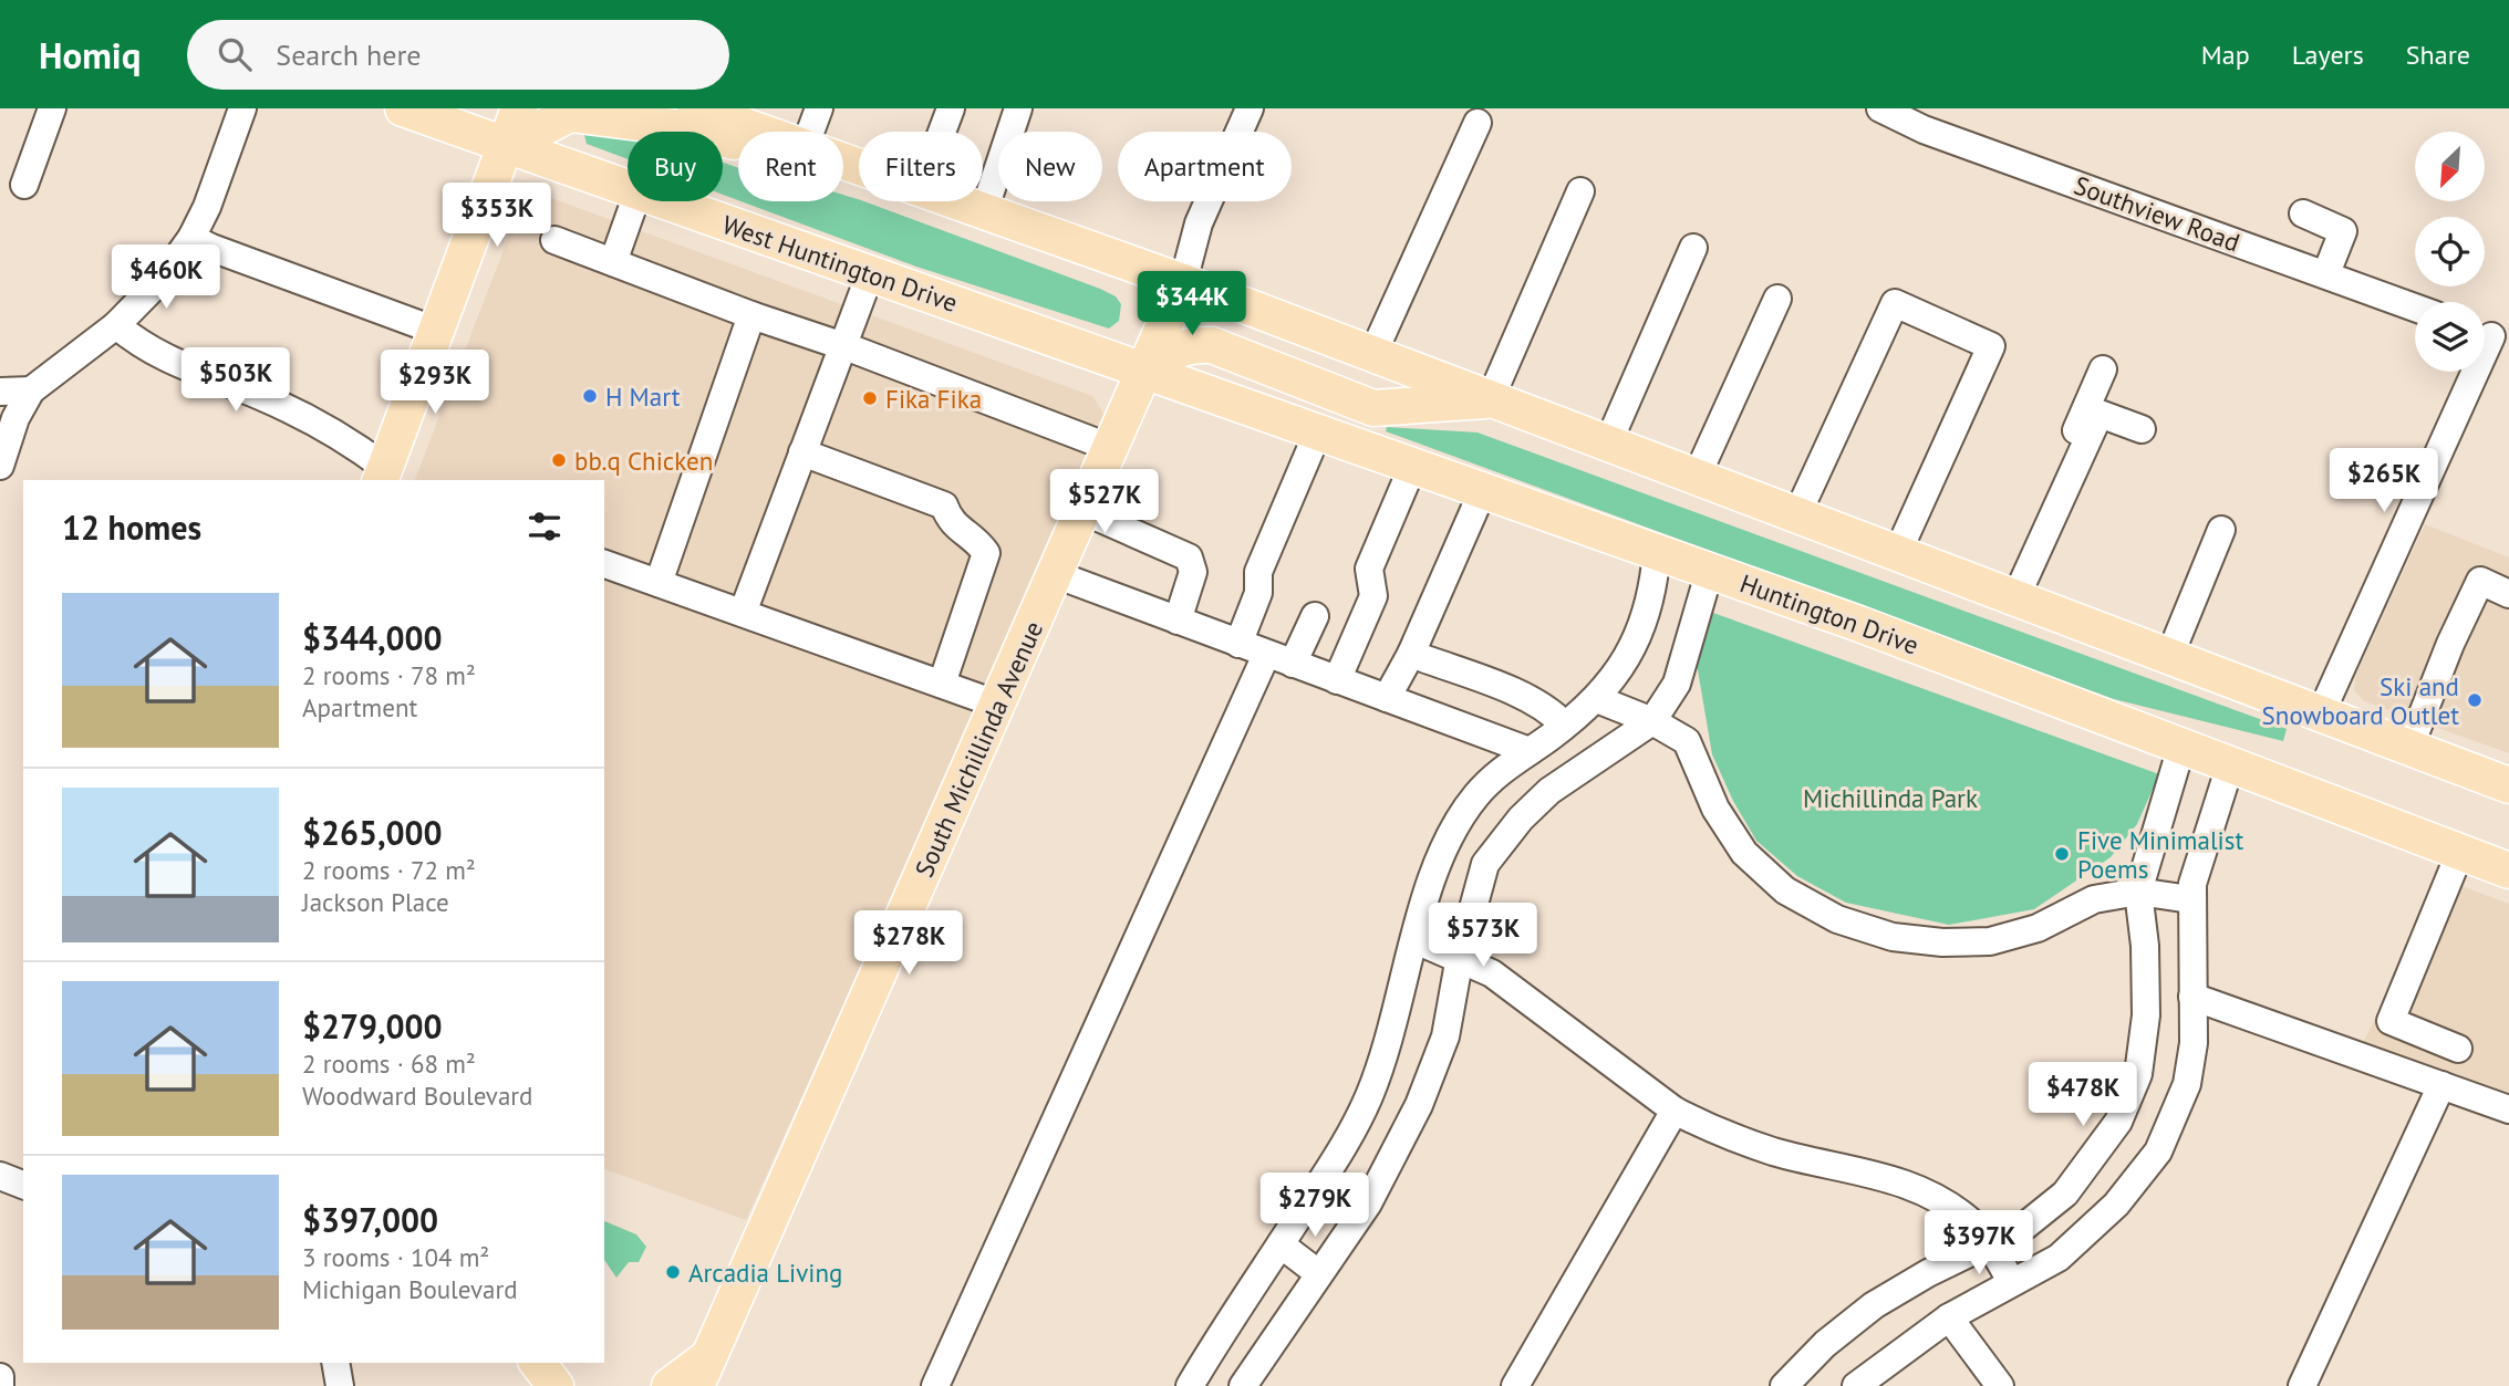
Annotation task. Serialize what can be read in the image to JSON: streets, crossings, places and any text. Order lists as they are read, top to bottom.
{
  "streets": {
    "main road": ["West Huntington Drive", "Huntington Drive", "South Michillinda Avenue"],
    "street": ["Southview Road"]
  },
  "crossings": [
    ["West Huntington Drive", "Huntington Drive"],
    ["West Huntington Drive", "South Michillinda Avenue"],
    ["Huntington Drive", "South Michillinda Avenue"]
  ],
  "parks": ["Michillinda Park"],
  "places": [
    "H Mart",
    "Fika Fika",
    "bb.q Chicken",
    "Ski and Snowboard Outlet",
    "Five Minimalist Poems",
    "Arcadia Living"
  ],
  "north": "bottom left",
  "page": {
    "header": "Homiq",
    "search": "Search here",
    "nav": ["Map", "Layers", "Share"],
    "chip": [
      "Buy",
      "Rent",
      "Filters",
      "New",
      "Apartment"
    ],
    "price": [
      "$353K",
      "$460K",
      "$344K",
      "$503K",
      "$293K",
      "$265K",
      "$527K",
      "$573K",
      "$278K",
      "$478K",
      "$279K",
      "$397K"
    ],
    "heading": "12 homes",
    "list": [
      {
        "name": "$344,000",
        "note": "2 rooms · 78 m² · Apartment"
      },
      {
        "name": "$265,000",
        "note": "2 rooms · 72 m² · Jackson Place"
      },
      {
        "name": "$279,000",
        "note": "2 rooms · 68 m² · Woodward Boulevard"
      },
      {
        "name": "$397,000",
        "note": "3 rooms · 104 m² · Michigan Boulevard"
      }
    ]
  }
}
